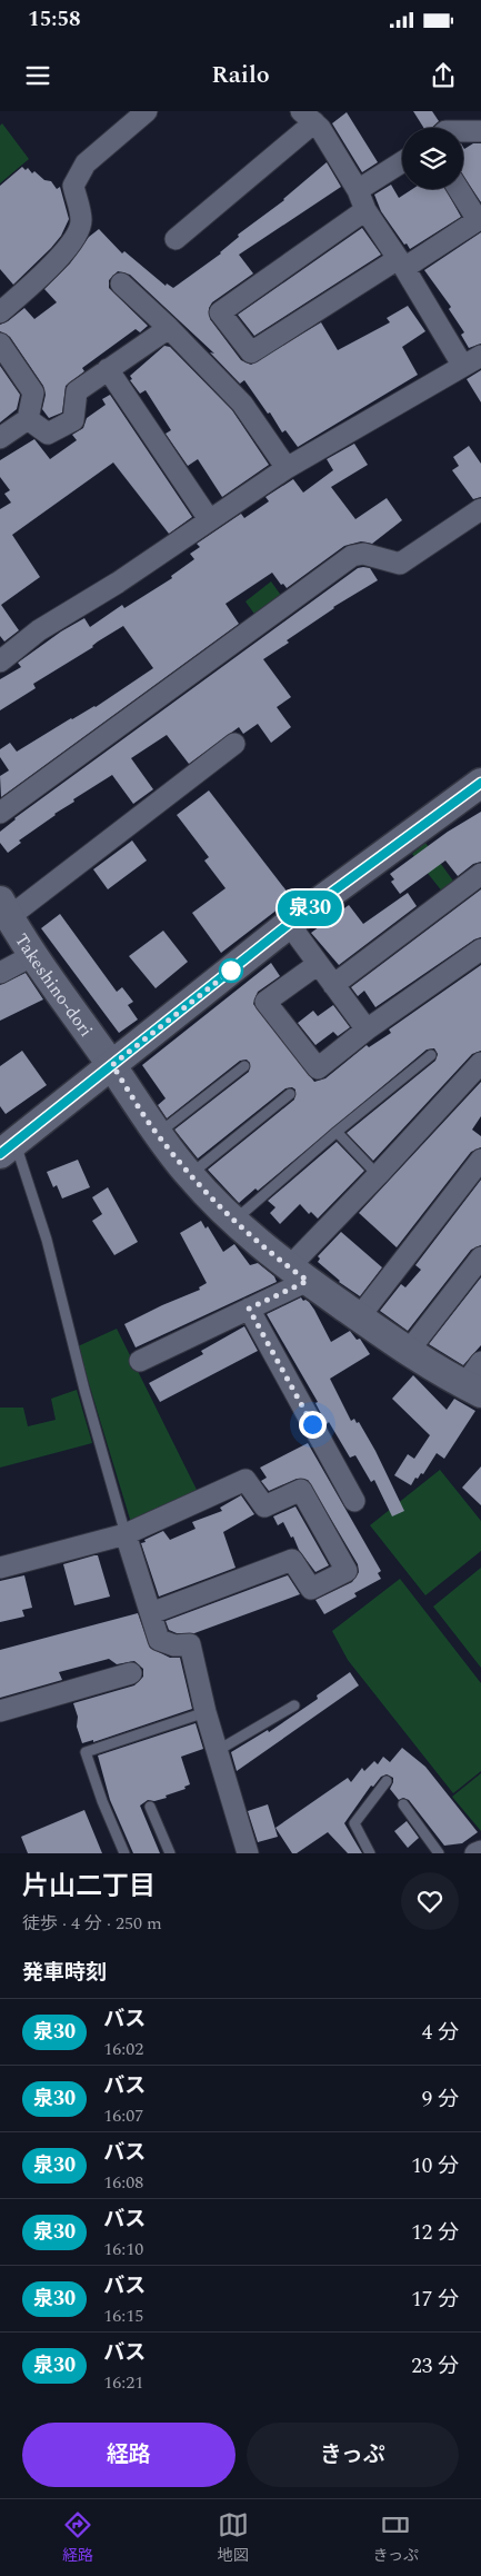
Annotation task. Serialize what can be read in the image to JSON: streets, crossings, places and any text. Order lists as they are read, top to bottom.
{
  "streets": {
    "street": ["Takeshino-dori"]
  },
  "lines": ["bus line 泉30"],
  "page": {
    "status": "15:58",
    "header": "Railo",
    "on_map": "泉30",
    "heading": [
      ["片山二丁目", "徒歩 · 4 分 · 250 m"],
      "発車時刻"
    ],
    "list": [
      {
        "mark": "泉30",
        "name": "バス",
        "note": "16:02",
        "value": "4 分"
      },
      {
        "mark": "泉30",
        "name": "バス",
        "note": "16:07",
        "value": "9 分"
      },
      {
        "mark": "泉30",
        "name": "バス",
        "note": "16:08",
        "value": "10 分"
      },
      {
        "mark": "泉30",
        "name": "バス",
        "note": "16:10",
        "value": "12 分"
      },
      {
        "mark": "泉30",
        "name": "バス",
        "note": "16:15",
        "value": "17 分"
      },
      {
        "mark": "泉30",
        "name": "バス",
        "note": "16:21",
        "value": "23 分"
      }
    ],
    "buttons": ["経路", "きっぷ"],
    "tabs": ["経路", "地図", "きっぷ"]
  }
}
